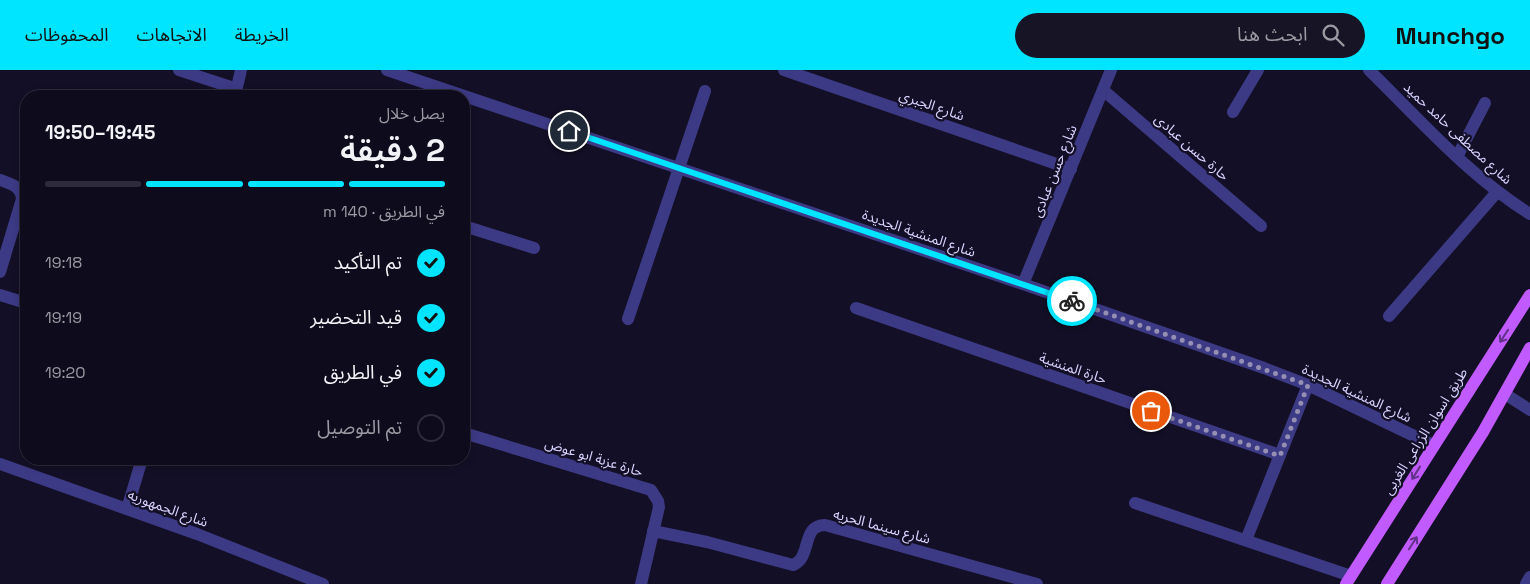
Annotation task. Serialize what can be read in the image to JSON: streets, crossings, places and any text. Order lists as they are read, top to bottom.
{
  "streets": {
    "main road": ["طريق اسوان الزراعى الغربى"],
    "street": [
      "شارع الجبري",
      "شارع مصطفى حامد حميد",
      "حارة حسن عبادى",
      "شارع حسن عبادى",
      "شارع المنشية الجديدة",
      "حارة المنشية",
      "حارة عزبة ابو عوض",
      "شارع الجمهوريه",
      "شارع سينما الحريه"
    ]
  },
  "crossings": [
    ["شارع الجبري", "شارع حسن عبادى"],
    ["حارة حسن عبادى", "شارع حسن عبادى"],
    ["شارع حسن عبادى", "شارع المنشية الجديدة"],
    ["شارع المنشية الجديدة", "طريق اسوان الزراعى الغربى"],
    ["حارة عزبة ابو عوض", "شارع سينما الحريه"]
  ],
  "page": {
    "header": "Munchgo",
    "search": "ابحث هنا",
    "nav": ["الخريطة", "الاتجاهات", "المحفوظات"],
    "heading": ["2 دقيقة", "يصل خلال", "19:45–19:50"],
    "bar": "في الطريق · 140 m",
    "list": [
      ["تم التأكيد", "19:18"],
      ["قيد التحضير", "19:19"],
      ["في الطريق", "19:20"],
      "تم التوصيل"
    ]
  }
}
